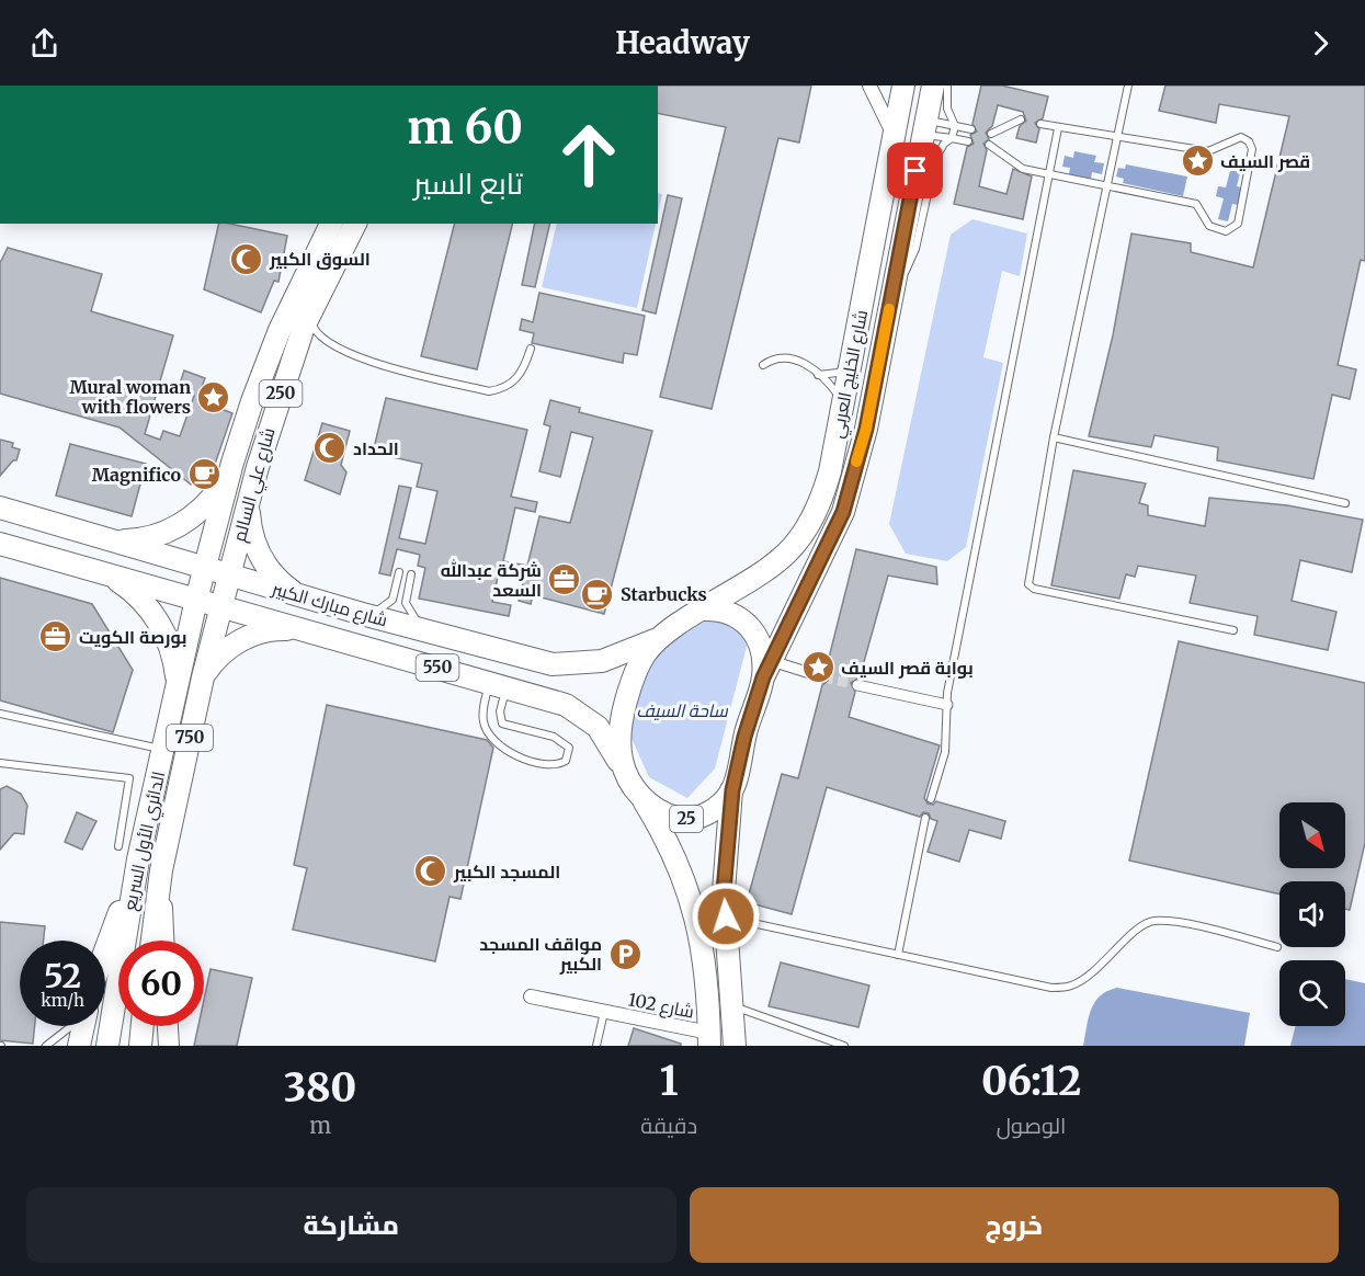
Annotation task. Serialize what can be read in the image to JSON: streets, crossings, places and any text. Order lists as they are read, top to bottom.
{
  "streets": {
    "main road": [
      "شارع الخليج العربي",
      "250",
      "شارع علي السالم",
      "شارع مبارك الكبير",
      "550",
      "750",
      "25",
      "الدائري الأول السريع"
    ],
    "street": ["شارع 102"]
  },
  "crossings": [
    ["شارع الخليج العربي", "شارع مبارك الكبير"],
    ["شارع الخليج العربي", "25"],
    ["شارع علي السالم", "شارع مبارك الكبير"],
    ["شارع علي السالم", "الدائري الأول السريع"],
    ["شارع مبارك الكبير", "25"],
    ["شارع مبارك الكبير", "الدائري الأول السريع"],
    ["25", "شارع 102"]
  ],
  "parks": ["ساحة السيف"],
  "places": {
    "place": ["قصر السيف", "Mural woman with flowers", "بوابة قصر السيف"],
    "mosque": ["السوق الكبير", "الحداد", "المسجد الكبير"],
    "cafe": ["Magnifico", "Starbucks"],
    "office": ["شركة عبدالله السعد", "بورصة الكويت"],
    "parking": ["مواقف المسجد الكبير"]
  },
  "north": "bottom right",
  "page": {
    "header": "Headway",
    "turn": ["60 m", "تابع السير"],
    "speed": "52 km/h",
    "limit": "60",
    "eta": [
      "06:12",
      "الوصول",
      "1",
      "دقيقة",
      "380",
      "m"
    ],
    "buttons": ["خروج", "مشاركة"]
  }
}
